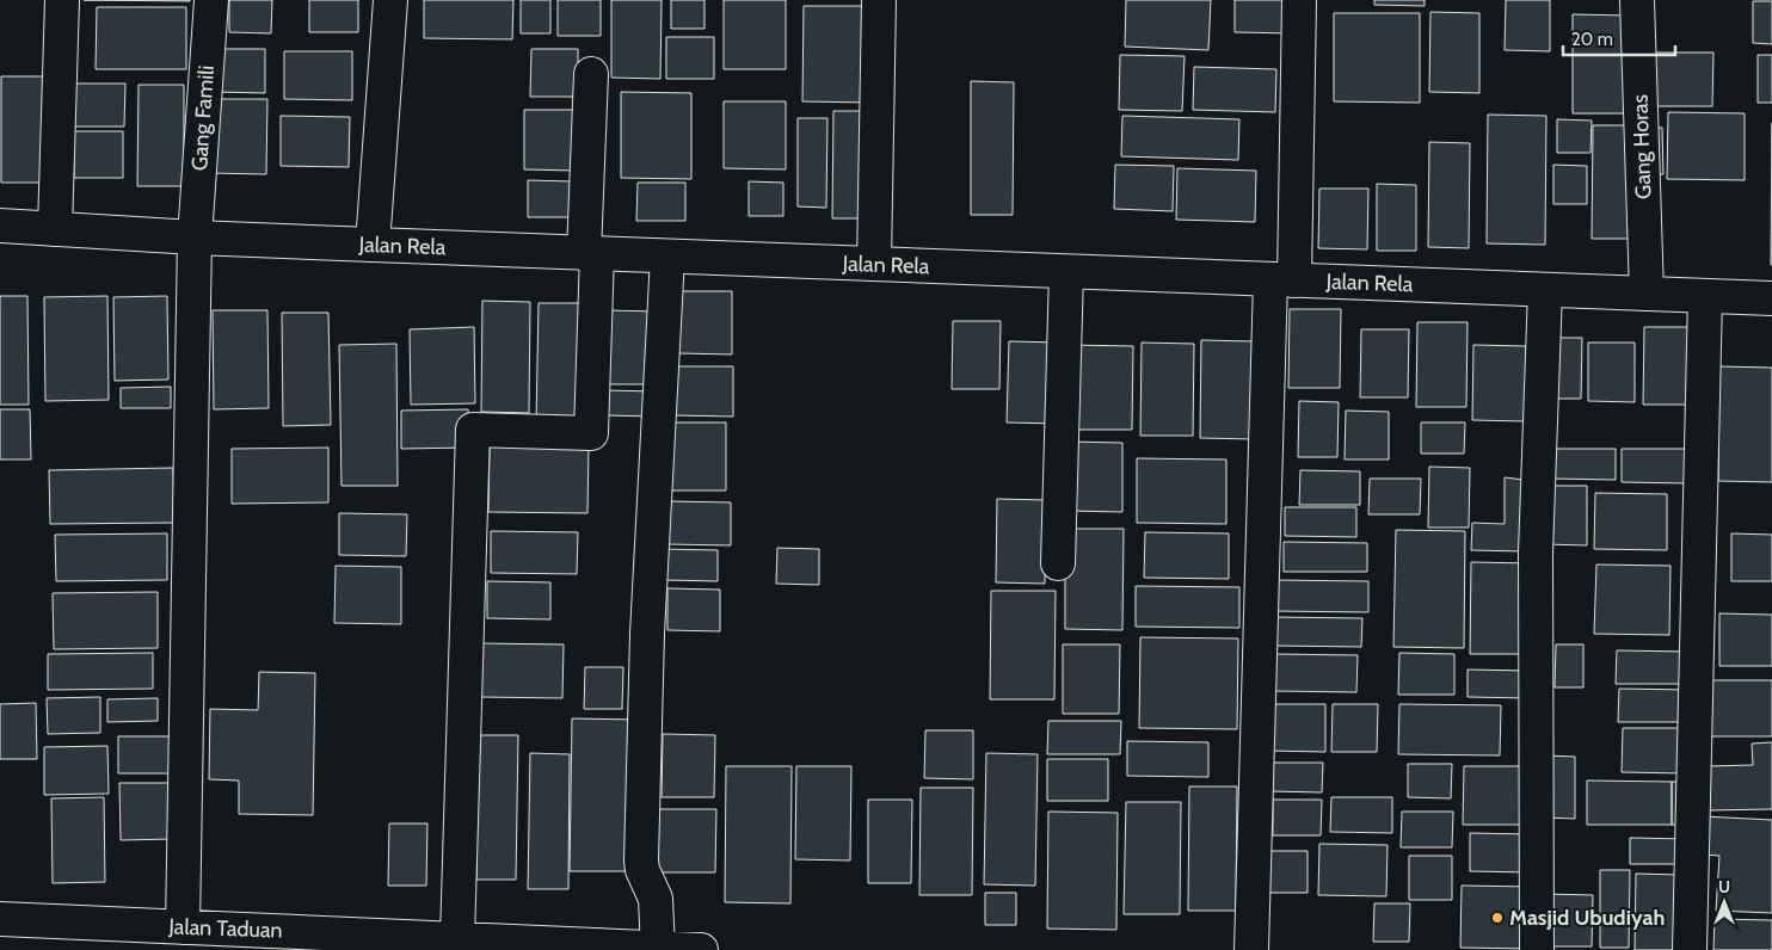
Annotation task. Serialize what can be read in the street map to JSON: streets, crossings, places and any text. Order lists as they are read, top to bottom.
{
  "streets": {
    "street": [
      "Gang Famili",
      "Gang Horas",
      "Jalan Rela",
      "Jalan Taduan"
    ]
  },
  "crossings": [
    ["Gang Famili", "Jalan Rela"],
    ["Gang Famili", "Jalan Taduan"],
    ["Gang Horas", "Jalan Rela"]
  ],
  "places": ["Masjid Ubudiyah"],
  "scale_bar": "20 m",
  "north": "top"
}
